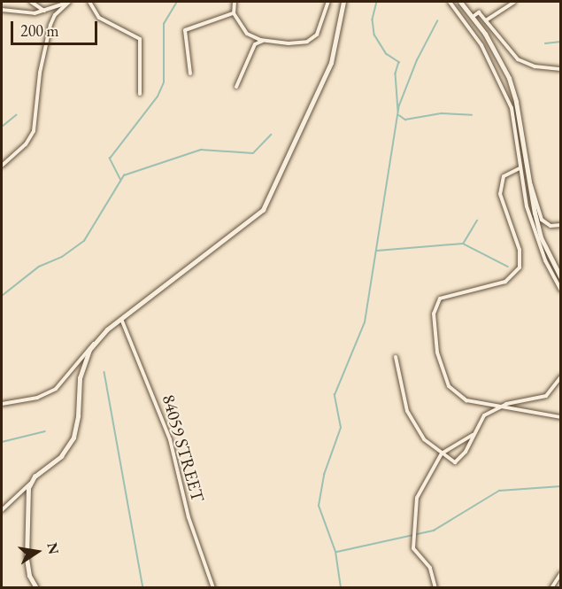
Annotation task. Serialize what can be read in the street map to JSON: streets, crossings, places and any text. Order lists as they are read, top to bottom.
{
  "streets": {
    "street": ["84059 STREET"]
  },
  "scale_bar": "200 m",
  "north": "right"
}
